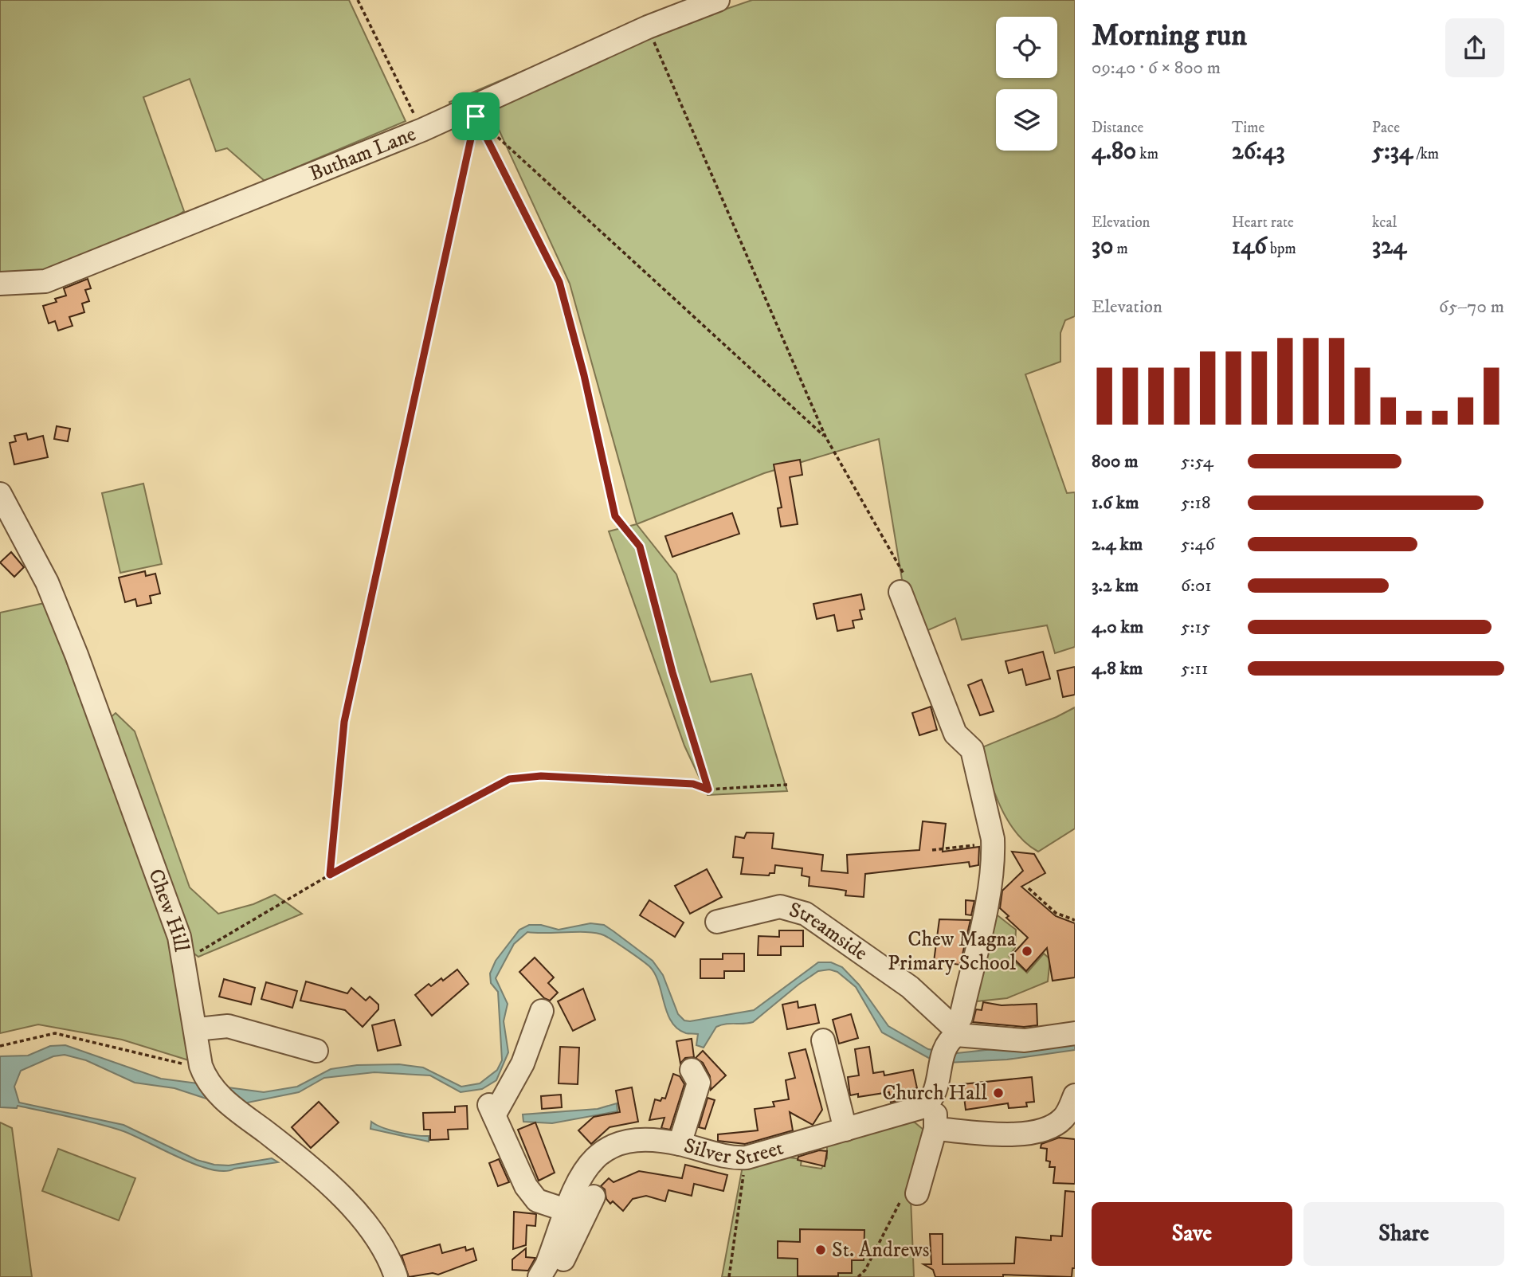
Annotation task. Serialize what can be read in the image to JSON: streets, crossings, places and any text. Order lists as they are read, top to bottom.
{
  "streets": {
    "street": [
      "Butham Lane",
      "Chew Hill",
      "Streamside",
      "Silver Street"
    ]
  },
  "places": ["Chew Magna Primary School", "Church Hall", "St. Andrews"],
  "page": {
    "heading": ["Morning run", "09:40 · 6 × 800 m"],
    "stats": [
      ["Distance", "4.80 km"],
      ["Time", "26:43"],
      ["Pace", "5:34 /km"],
      ["Elevation", "30 m"],
      ["Heart rate", "146 bpm"],
      ["kcal", "324"]
    ],
    "chart": ["Elevation", "65–70 m"],
    "list": [
      {
        "name": "800 m",
        "note": "5:54"
      },
      {
        "name": "1.6 km",
        "note": "5:18"
      },
      {
        "name": "2.4 km",
        "note": "5:46"
      },
      {
        "name": "3.2 km",
        "note": "6:01"
      },
      {
        "name": "4.0 km",
        "note": "5:15"
      },
      {
        "name": "4.8 km",
        "note": "5:11"
      }
    ],
    "buttons": ["Save", "Share"]
  }
}
